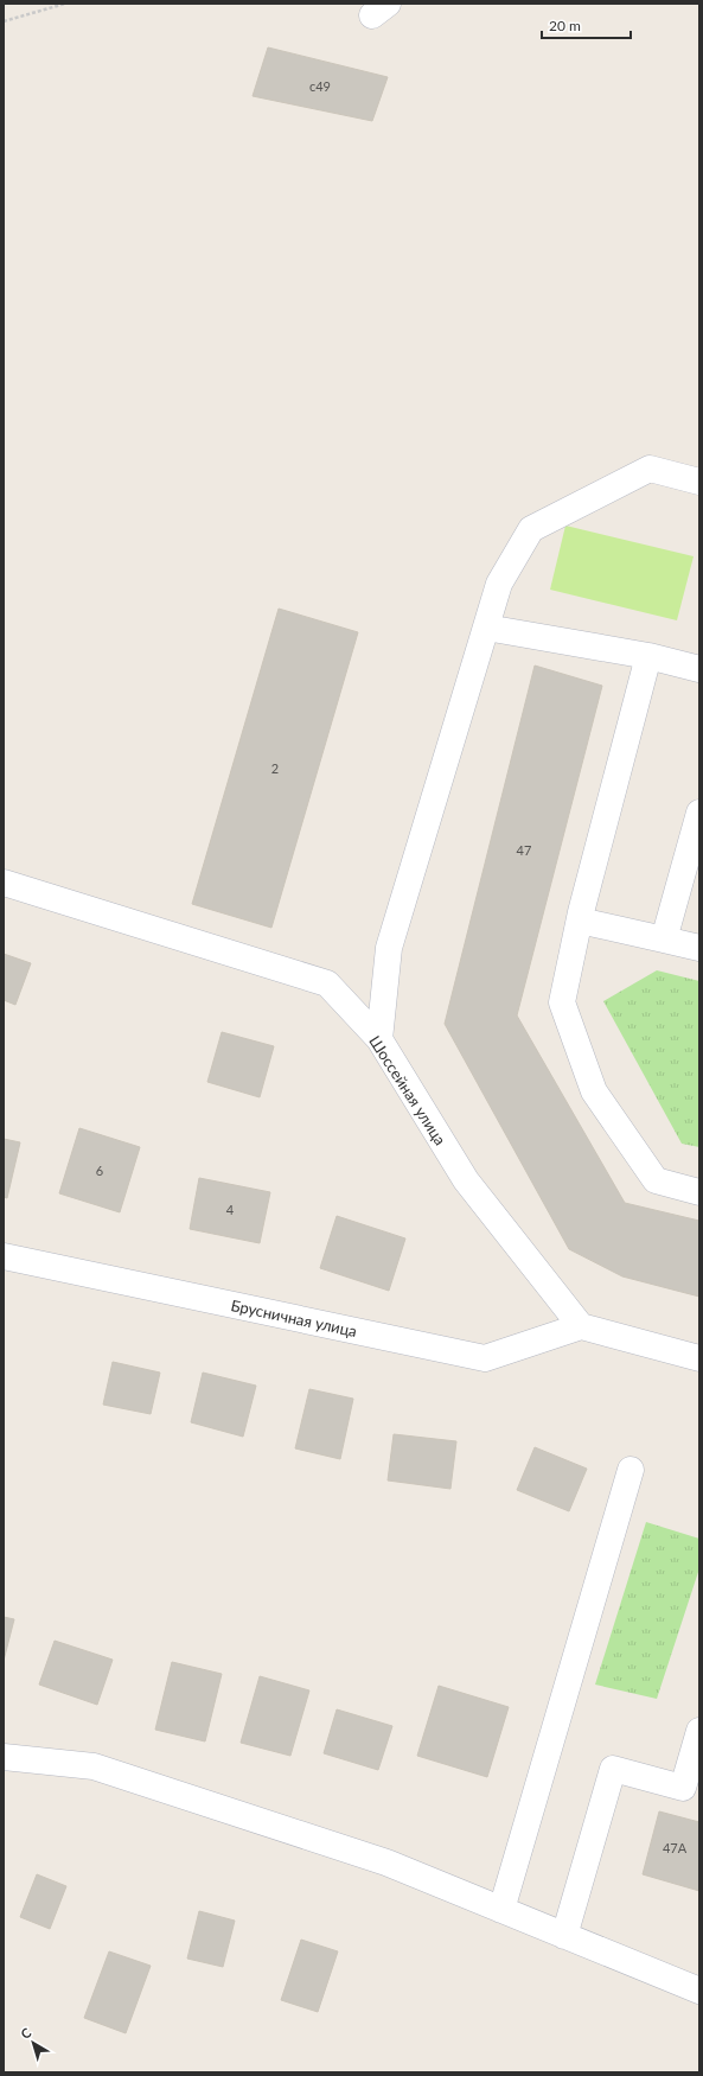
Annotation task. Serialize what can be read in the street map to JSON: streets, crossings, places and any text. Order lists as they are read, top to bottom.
{
  "streets": {
    "street": ["Шоссейная улица", "Брусничная улица"]
  },
  "crossings": [
    ["Шоссейная улица", "Брусничная улица"]
  ],
  "house_numbers": [
    "с49",
    "2",
    "47",
    "6",
    "4",
    "47А"
  ],
  "scale_bar": "20 m",
  "north": "top left"
}
